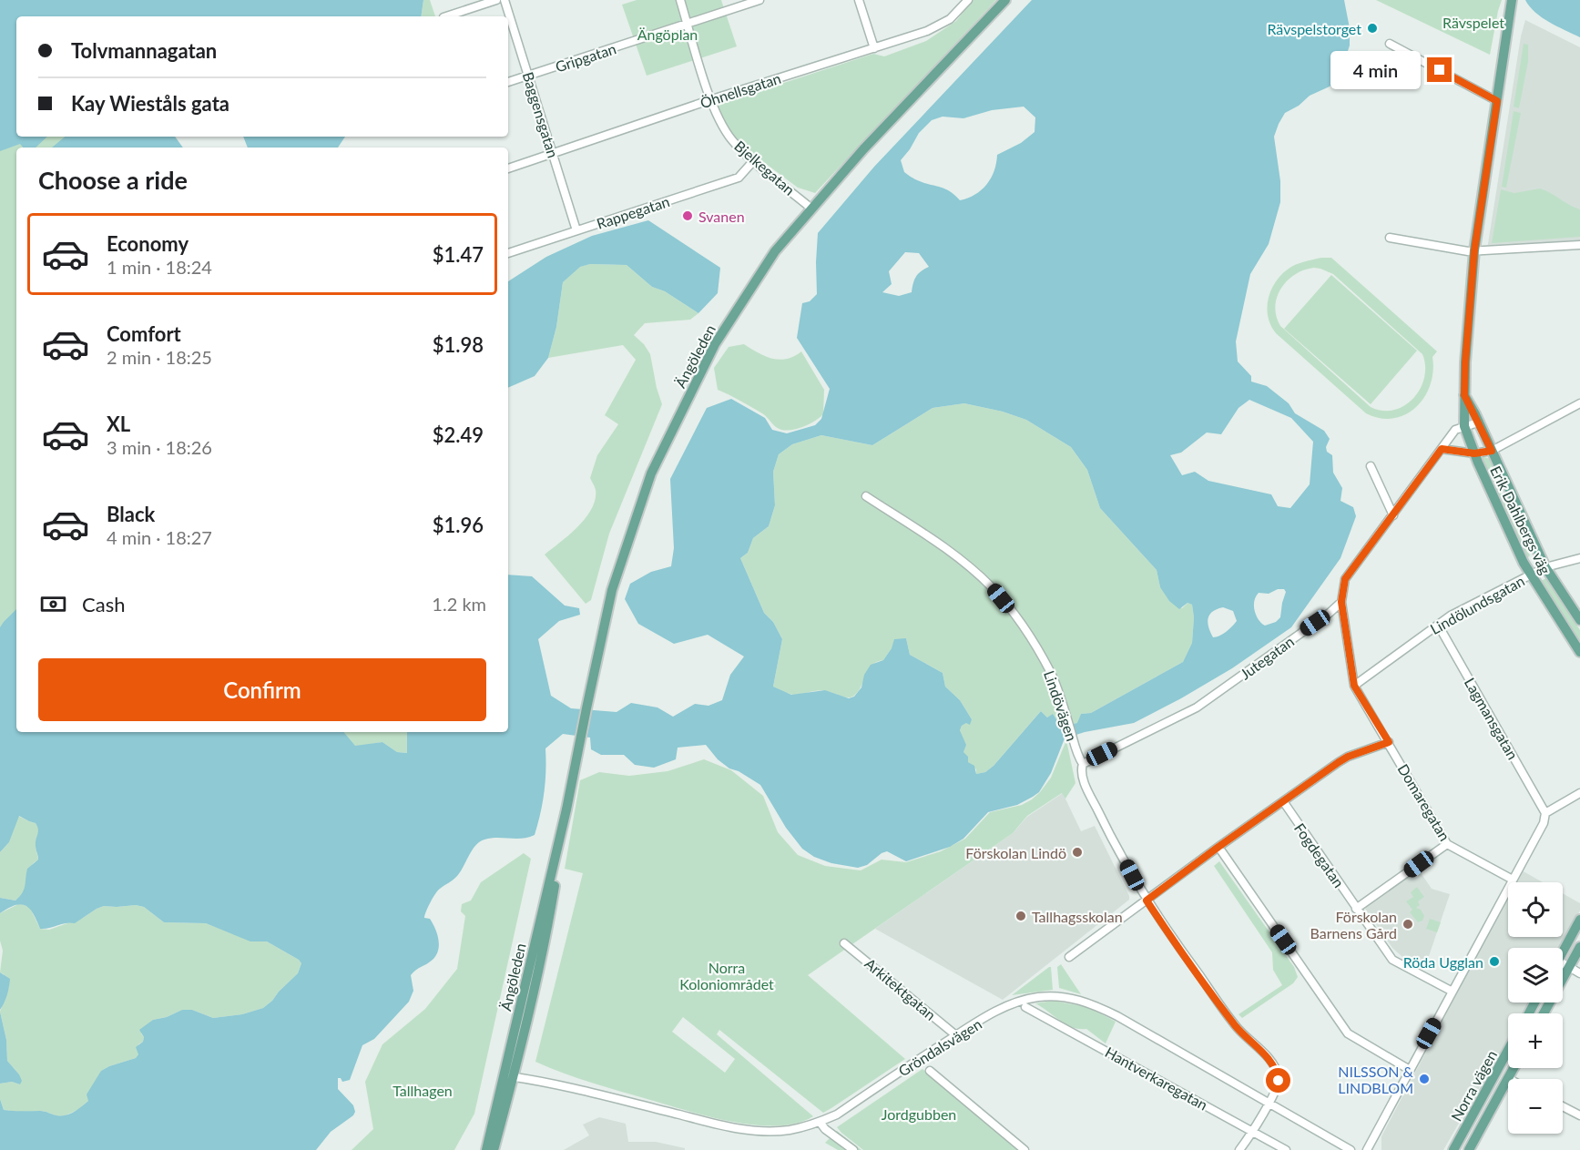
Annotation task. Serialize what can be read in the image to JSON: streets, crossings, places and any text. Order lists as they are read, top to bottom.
{
  "streets": {
    "main road": ["Ängöleden", "Erik Dahlbergs väg", "Norra vägen"],
    "street": [
      "Gripgatan",
      "Öhnellsgatan",
      "Baggensgatan",
      "Bjelkegatan",
      "Rappegatan",
      "Lindölundsgatan",
      "Jutegatan",
      "Lindövägen",
      "Lagmansgatan",
      "Domaregatan",
      "Fogdegatan",
      "Arkitektgatan",
      "Gröndalsvägen",
      "Hantverkaregatan"
    ]
  },
  "crossings": [
    ["Gripgatan", "Baggensgatan"],
    ["Gripgatan", "Bjelkegatan"],
    ["Öhnellsgatan", "Baggensgatan"],
    ["Öhnellsgatan", "Bjelkegatan"],
    ["Baggensgatan", "Rappegatan"],
    ["Bjelkegatan", "Rappegatan"],
    ["Bjelkegatan", "Ängöleden"],
    ["Ängöleden", "Gröndalsvägen"],
    ["Erik Dahlbergs väg", "Lindölundsgatan"],
    ["Lindölundsgatan", "Lagmansgatan"],
    ["Lindölundsgatan", "Domaregatan"],
    ["Jutegatan", "Lindövägen"],
    ["Jutegatan", "Domaregatan"],
    ["Lindövägen", "Gröndalsvägen"],
    ["Lindövägen", "Hantverkaregatan"],
    ["Arkitektgatan", "Gröndalsvägen"]
  ],
  "parks": [
    "Rävspelet",
    "Ängöplan",
    "Norra Koloniområdet",
    "Tallhagen",
    "Jordgubben"
  ],
  "places": [
    "Rävspelstorget",
    "Svanen",
    "Förskolan Lindö",
    "Tallhagsskolan",
    "Förskolan Barnens Gård",
    "Röda Ugglan",
    "NILSSON & LINDBLOM"
  ],
  "page": {
    "banner": ["Tolvmannagatan", "Kay Wieståls gata"],
    "bubble": "4 min",
    "heading": "Choose a ride",
    "list": [
      {
        "name": "Economy",
        "note": "1 min · 18:24",
        "value": "$1.47"
      },
      {
        "name": "Comfort",
        "note": "2 min · 18:25",
        "value": "$1.98"
      },
      {
        "name": "XL",
        "note": "3 min · 18:26",
        "value": "$2.49"
      },
      {
        "name": "Black",
        "note": "4 min · 18:27",
        "value": "$1.96"
      }
    ],
    "pay": ["Cash", "1.2 km"],
    "buttons": "Confirm",
    "map_buttons": ["+", "−"]
  }
}
